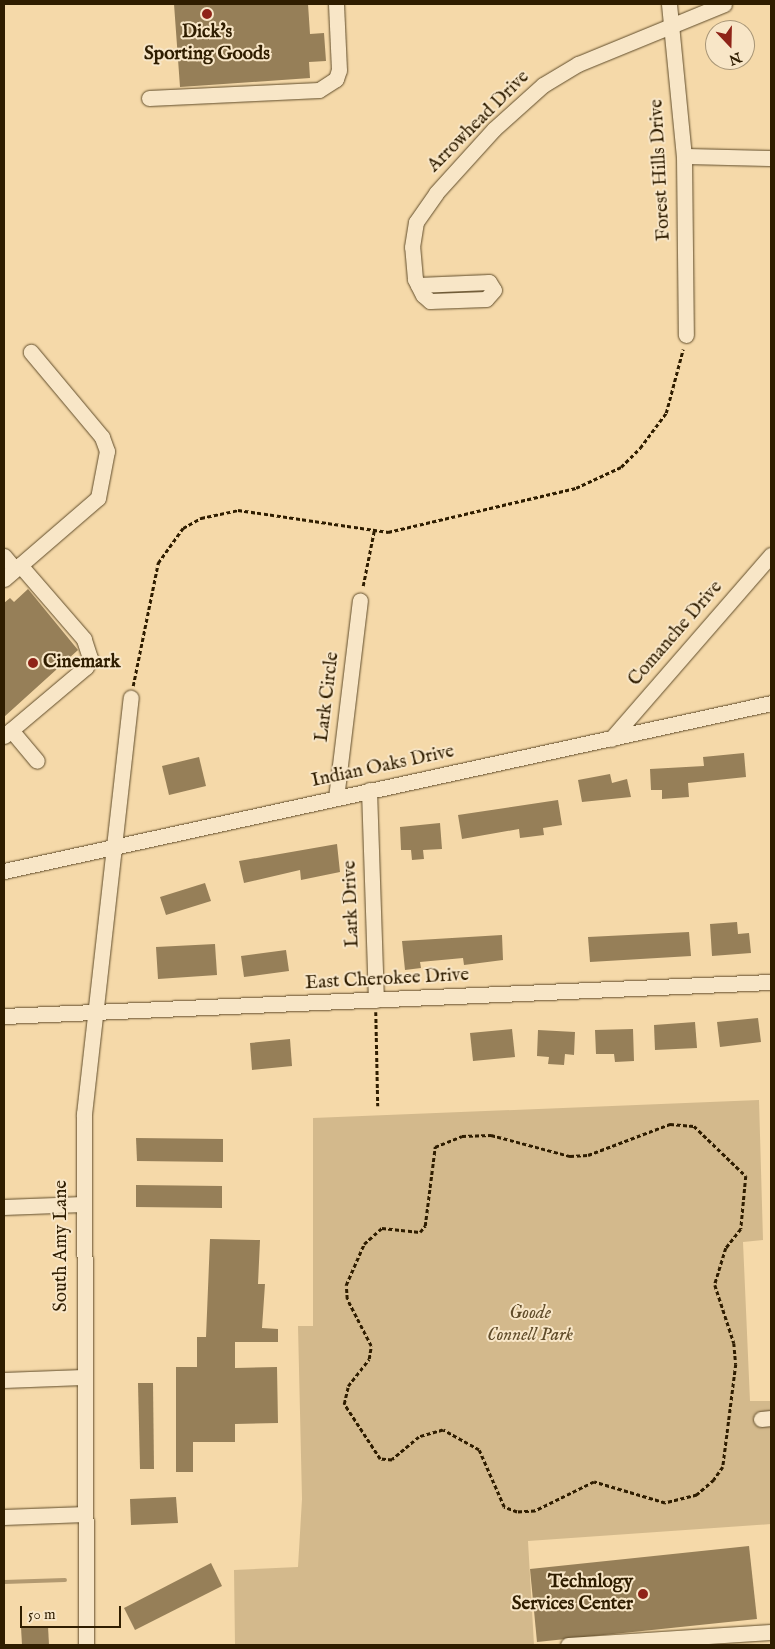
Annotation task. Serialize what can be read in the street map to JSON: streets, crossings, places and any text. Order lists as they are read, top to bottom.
{
  "streets": {
    "street": [
      "Arrowhead Drive",
      "Forest Hills Drive",
      "Comanche Drive",
      "Lark Circle",
      "Indian Oaks Drive",
      "Lark Drive",
      "East Cherokee Drive",
      "South Amy Lane"
    ]
  },
  "crossings": [
    ["Arrowhead Drive", "Forest Hills Drive"],
    ["Comanche Drive", "Indian Oaks Drive"],
    ["Lark Circle", "Indian Oaks Drive"],
    ["Indian Oaks Drive", "Lark Drive"],
    ["Indian Oaks Drive", "South Amy Lane"],
    ["Lark Drive", "East Cherokee Drive"],
    ["East Cherokee Drive", "South Amy Lane"]
  ],
  "parks": ["Goode Connell Park"],
  "places": ["Dick's Sporting Goods", "Cinemark", "Technlogy Services Center"],
  "scale_bar": "50 m",
  "north": "bottom"
}
